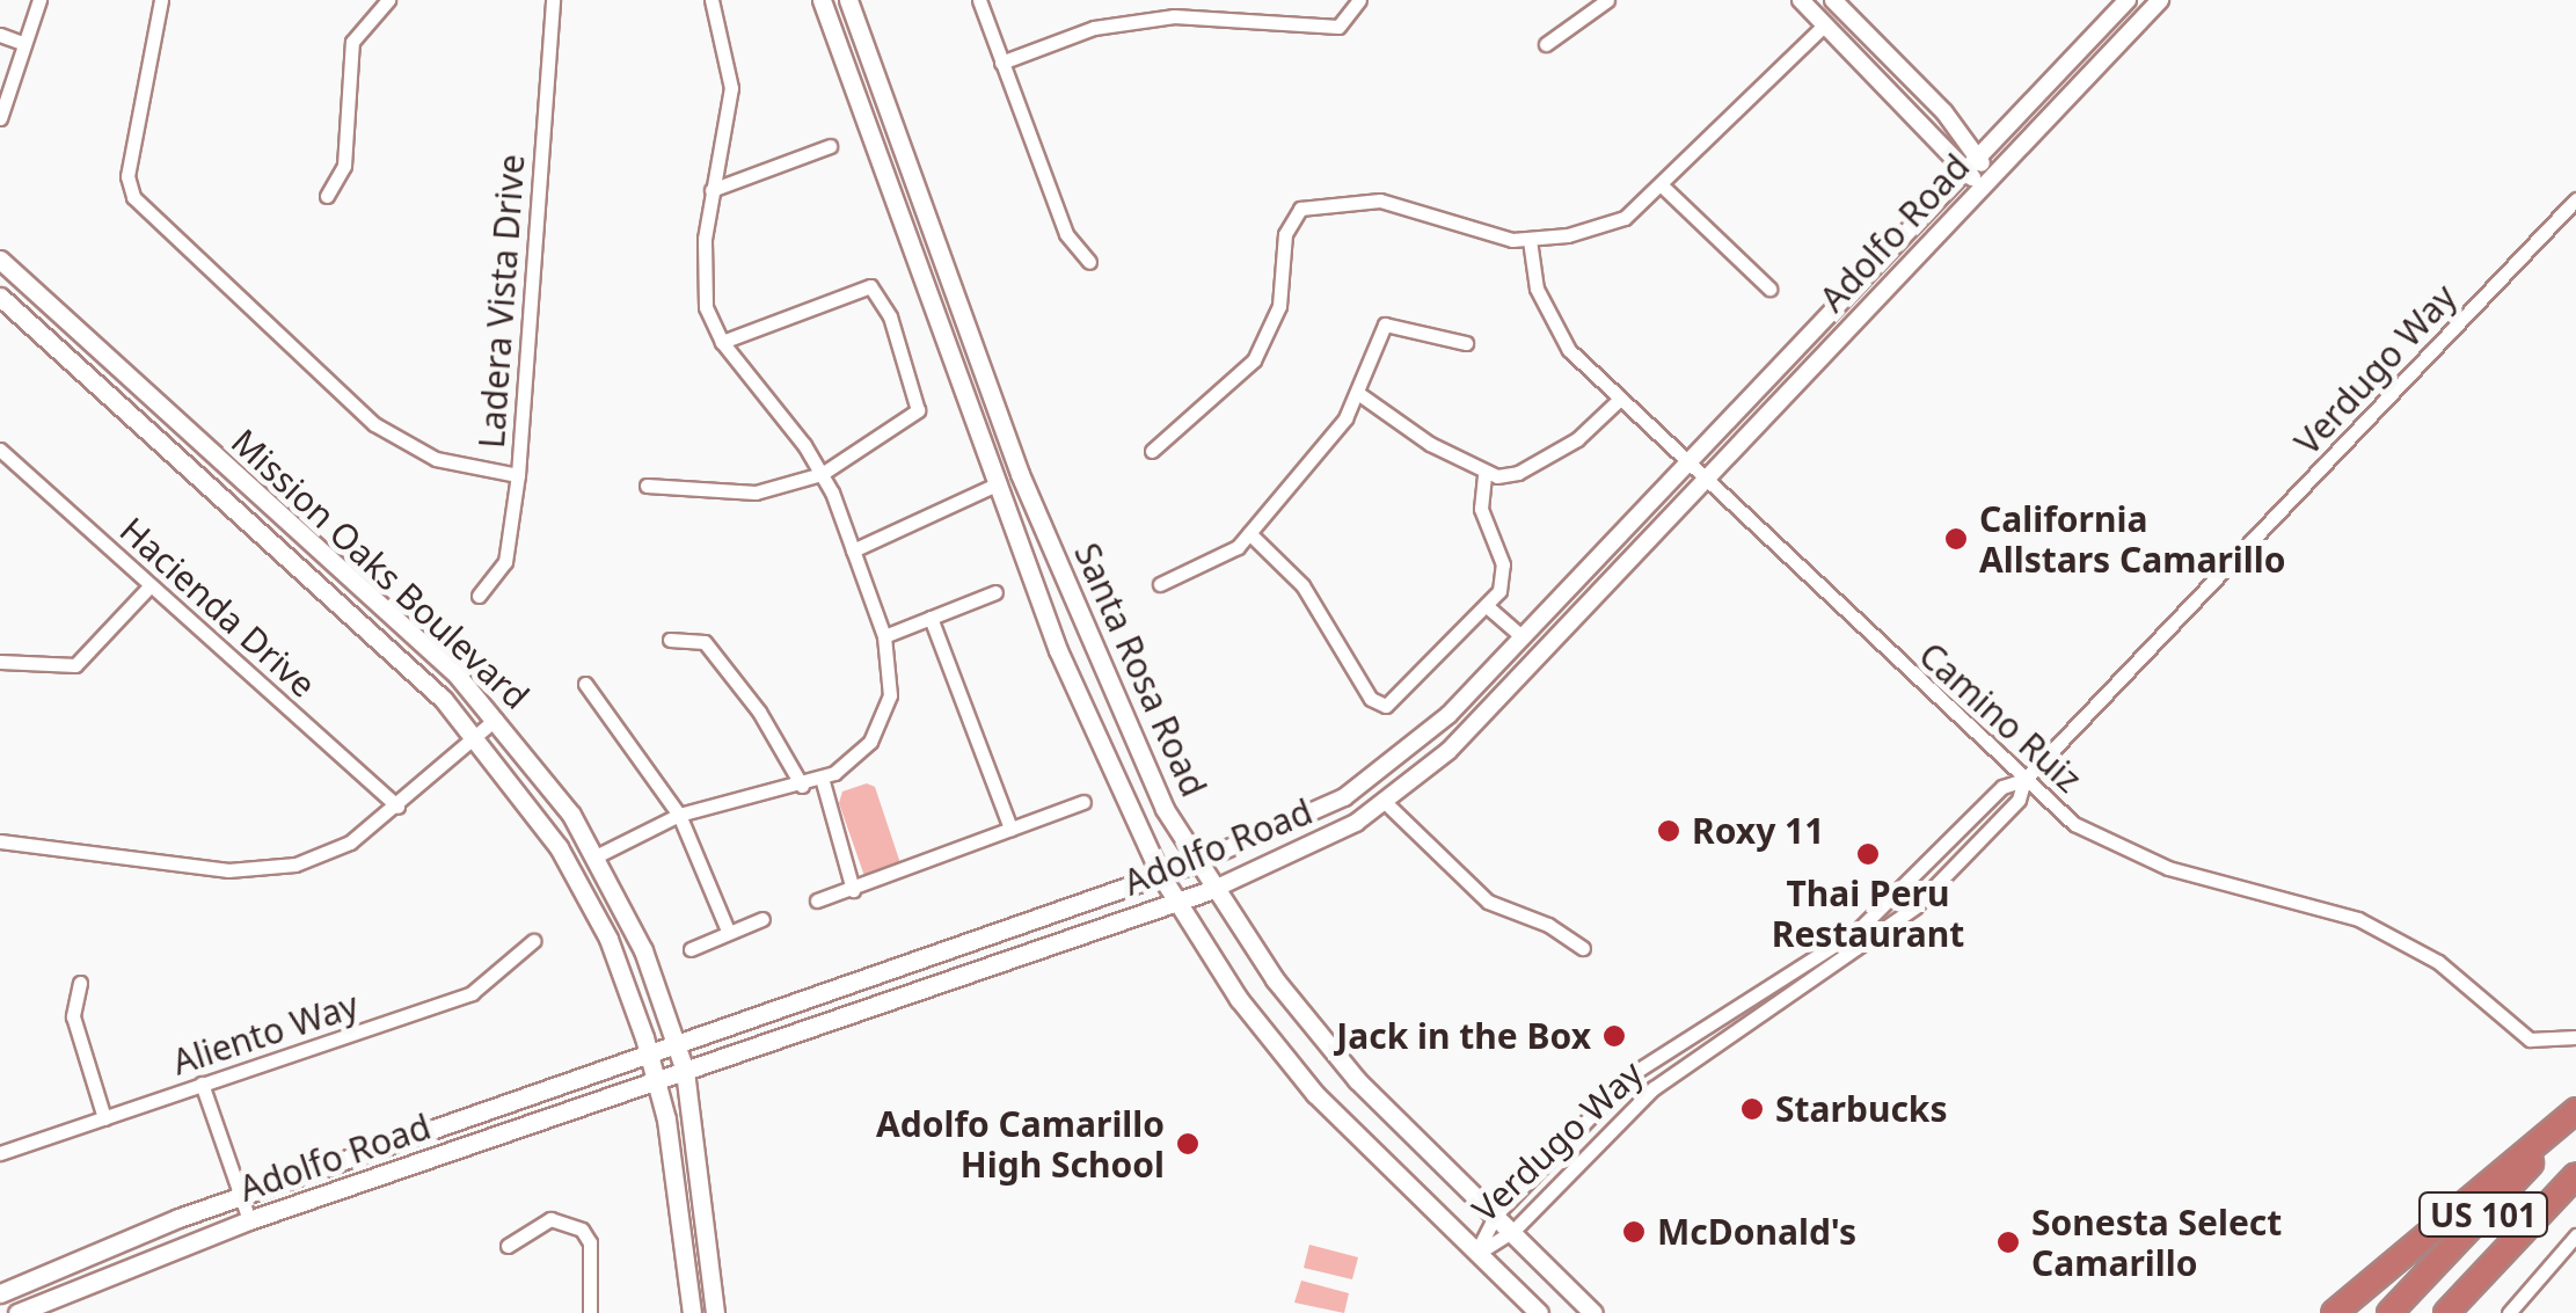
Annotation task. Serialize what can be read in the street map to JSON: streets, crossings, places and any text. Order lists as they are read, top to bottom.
{
  "streets": {
    "highway": ["US 101"],
    "main road": ["Adolfo Road", "Mission Oaks Boulevard", "Santa Rosa Road"],
    "street": [
      "Ladera Vista Drive",
      "Verdugo Way",
      "Hacienda Drive",
      "Camino Ruiz",
      "Aliento Way"
    ]
  },
  "crossings": [
    ["Adolfo Road", "Mission Oaks Boulevard"],
    ["Adolfo Road", "Santa Rosa Road"],
    ["Adolfo Road", "Camino Ruiz"],
    ["Verdugo Way", "Santa Rosa Road"],
    ["Verdugo Way", "Camino Ruiz"]
  ],
  "places": [
    "California Allstars Camarillo",
    "Roxy 11",
    "Thai Peru Restaurant",
    "Jack in the Box",
    "Starbucks",
    "Adolfo Camarillo High School",
    "McDonald's",
    "Sonesta Select Camarillo"
  ]
}
